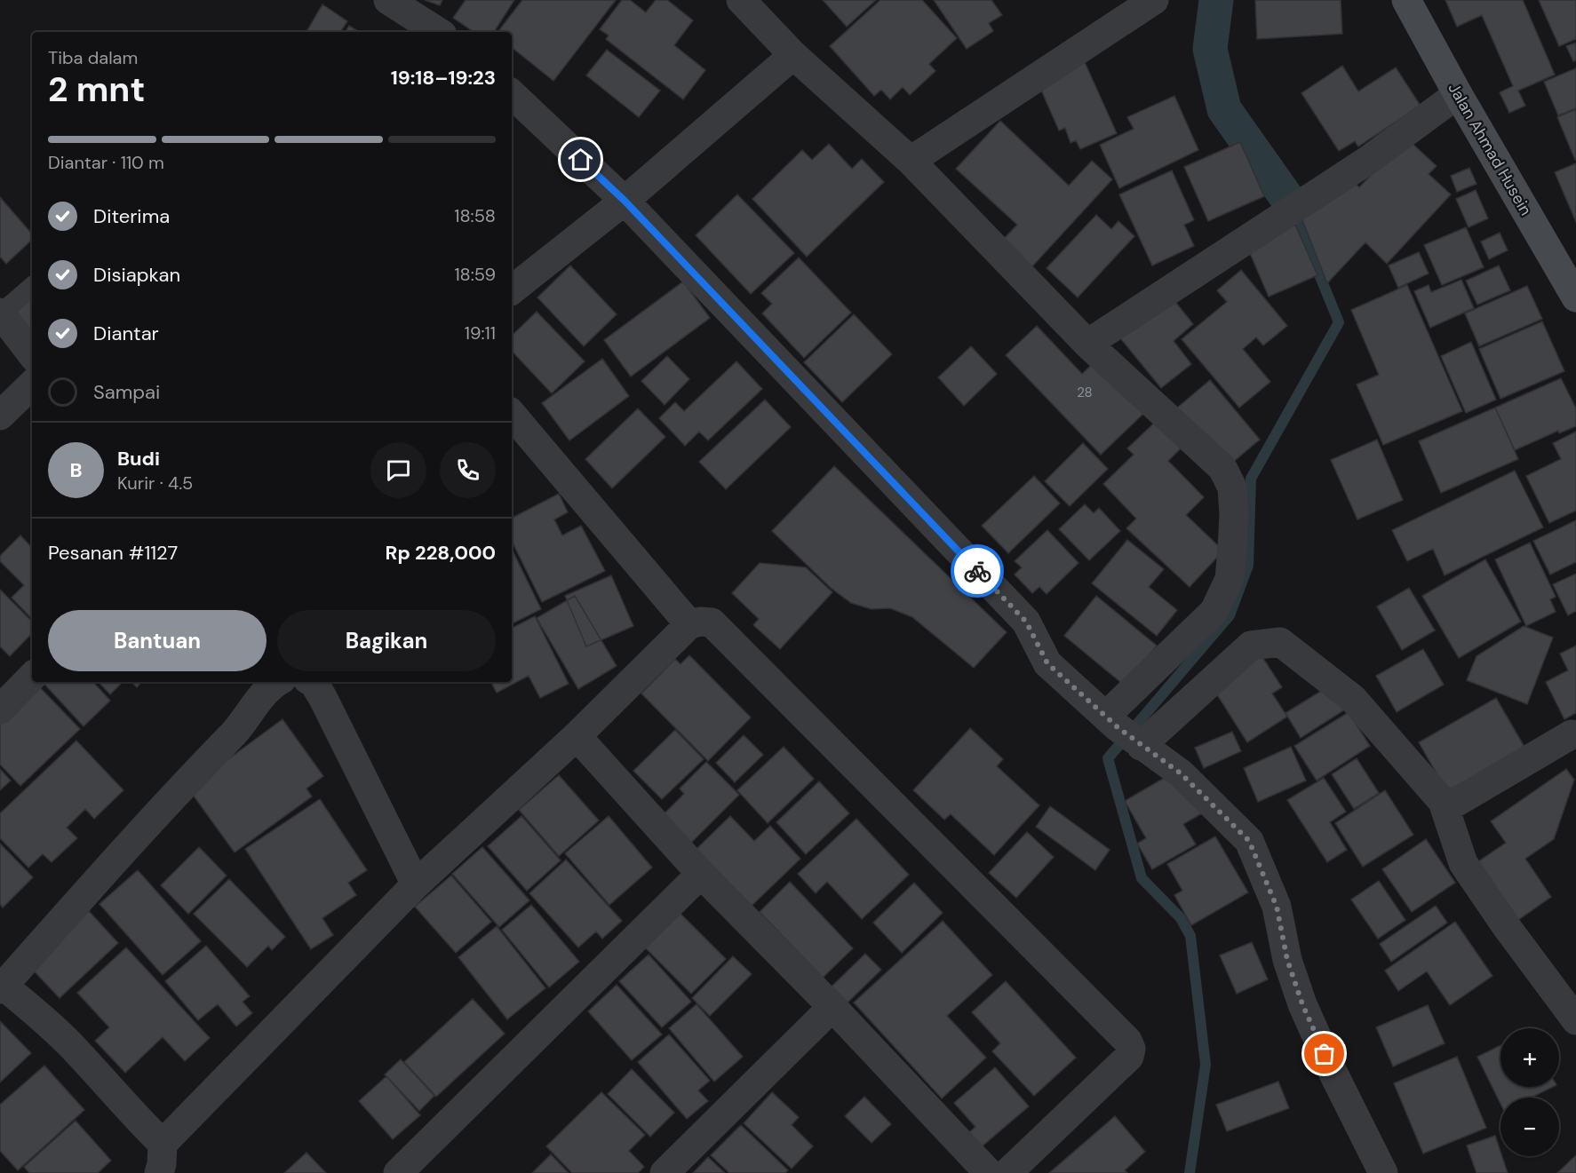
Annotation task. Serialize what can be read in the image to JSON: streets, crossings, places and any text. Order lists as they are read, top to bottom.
{
  "streets": {
    "main road": ["Jalan Ahmad Husein"]
  },
  "house_numbers": ["28"],
  "page": {
    "heading": ["2 mnt", "Tiba dalam", "19:18–19:23"],
    "panel": [
      "Budi",
      "Kurir · 4.5",
      "Pesanan #1127",
      "Rp 228,000"
    ],
    "bar": "Diantar · 110 m",
    "list": [
      ["Diterima", "18:58"],
      ["Disiapkan", "18:59"],
      ["Diantar", "19:11"],
      "Sampai"
    ],
    "round": "B",
    "buttons": ["Bantuan", "Bagikan"],
    "map_buttons": ["+", "−"]
  }
}
